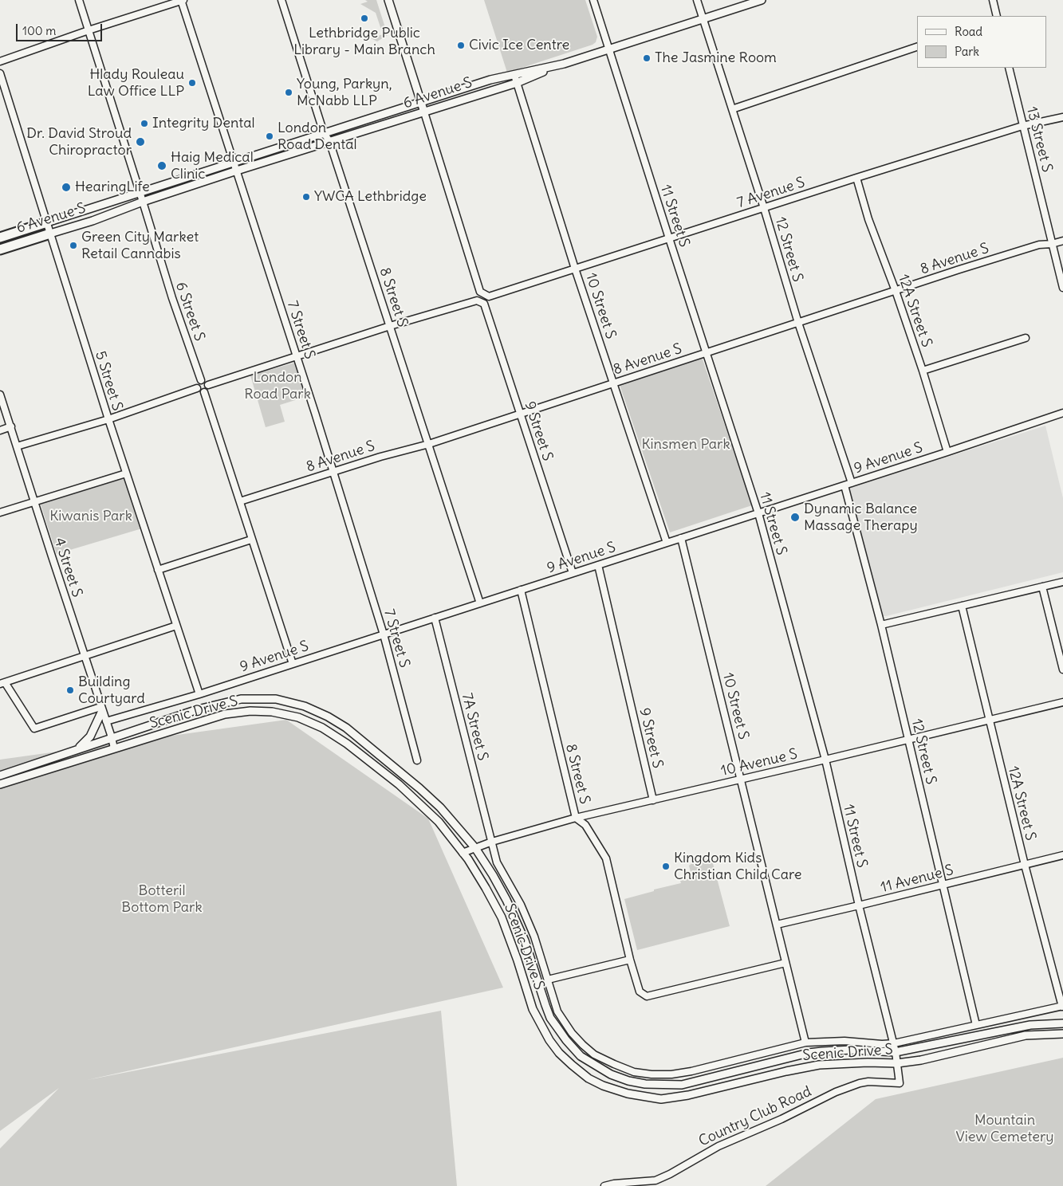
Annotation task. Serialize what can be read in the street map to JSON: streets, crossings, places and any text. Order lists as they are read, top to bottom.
{
  "streets": {
    "highway": ["6 Avenue S"],
    "main road": ["Scenic Drive S"],
    "street": [
      "13 Street S",
      "7 Avenue S",
      "11 Street S",
      "12 Street S",
      "8 Avenue S",
      "8 Street S",
      "10 Street S",
      "12A Street S",
      "6 Street S",
      "7 Street S",
      "5 Street S",
      "9 Street S",
      "9 Avenue S",
      "4 Street S",
      "7A Street S",
      "10 Avenue S",
      "11 Avenue S",
      "Country Club Road"
    ]
  },
  "crossings": [
    ["6 Avenue S", "7 Avenue S"],
    ["6 Avenue S", "11 Street S"],
    ["6 Avenue S", "12 Street S"],
    ["6 Avenue S", "8 Street S"],
    ["6 Avenue S", "10 Street S"],
    ["6 Avenue S", "6 Street S"],
    ["6 Avenue S", "7 Street S"],
    ["6 Avenue S", "5 Street S"],
    ["13 Street S", "7 Avenue S"],
    ["13 Street S", "8 Avenue S"],
    ["7 Avenue S", "11 Street S"],
    ["7 Avenue S", "12 Street S"],
    ["7 Avenue S", "10 Street S"],
    ["7 Avenue S", "12A Street S"],
    ["11 Street S", "8 Avenue S"],
    ["11 Street S", "9 Avenue S"],
    ["11 Street S", "Scenic Drive S"],
    ["11 Street S", "10 Avenue S"],
    ["11 Street S", "11 Avenue S"],
    ["11 Street S", "Country Club Road"],
    ["12 Street S", "8 Avenue S"],
    ["12 Street S", "9 Avenue S"],
    ["12 Street S", "Scenic Drive S"],
    ["12 Street S", "10 Avenue S"],
    ["12 Street S", "11 Avenue S"],
    ["8 Avenue S", "8 Street S"],
    ["8 Avenue S", "10 Street S"],
    ["8 Avenue S", "12A Street S"],
    ["8 Avenue S", "7 Street S"],
    ["8 Avenue S", "9 Street S"],
    ["8 Street S", "10 Street S"],
    ["8 Street S", "9 Street S"],
    ["8 Street S", "9 Avenue S"],
    ["8 Street S", "10 Avenue S"],
    ["10 Street S", "9 Avenue S"],
    ["10 Street S", "Scenic Drive S"],
    ["10 Street S", "10 Avenue S"],
    ["10 Street S", "11 Avenue S"],
    ["12A Street S", "9 Avenue S"],
    ["12A Street S", "Scenic Drive S"],
    ["12A Street S", "10 Avenue S"],
    ["12A Street S", "11 Avenue S"],
    ["7 Street S", "9 Avenue S"],
    ["5 Street S", "9 Avenue S"],
    ["9 Street S", "9 Avenue S"],
    ["9 Street S", "10 Avenue S"],
    ["9 Avenue S", "4 Street S"],
    ["9 Avenue S", "7A Street S"],
    ["4 Street S", "Scenic Drive S"],
    ["Scenic Drive S", "7A Street S"],
    ["Scenic Drive S", "10 Avenue S"],
    ["Scenic Drive S", "Country Club Road"],
    ["7A Street S", "10 Avenue S"]
  ],
  "parks": [
    "London Road Park",
    "Kinsmen Park",
    "Kiwanis Park",
    "Botteril Bottom Park",
    "Mountain View Cemetery"
  ],
  "places": [
    "Lethbridge Public Library - Main Branch",
    "Civic Ice Centre",
    "The Jasmine Room",
    "Hlady Rouleau Law Office LLP",
    "Young, Parkyn, McNabb LLP",
    "Integrity Dental",
    "London Road Dental",
    "Dr. David Stroud Chiropractor",
    "Haig Medical Clinic",
    "HearingLife",
    "YWCA Lethbridge",
    "Green City Market Retail Cannabis",
    "Dynamic Balance Massage Therapy",
    "Building Courtyard",
    "Kingdom Kids Christian Child Care"
  ],
  "legend": ["Road", "Park"],
  "scale_bar": "100 m"
}
